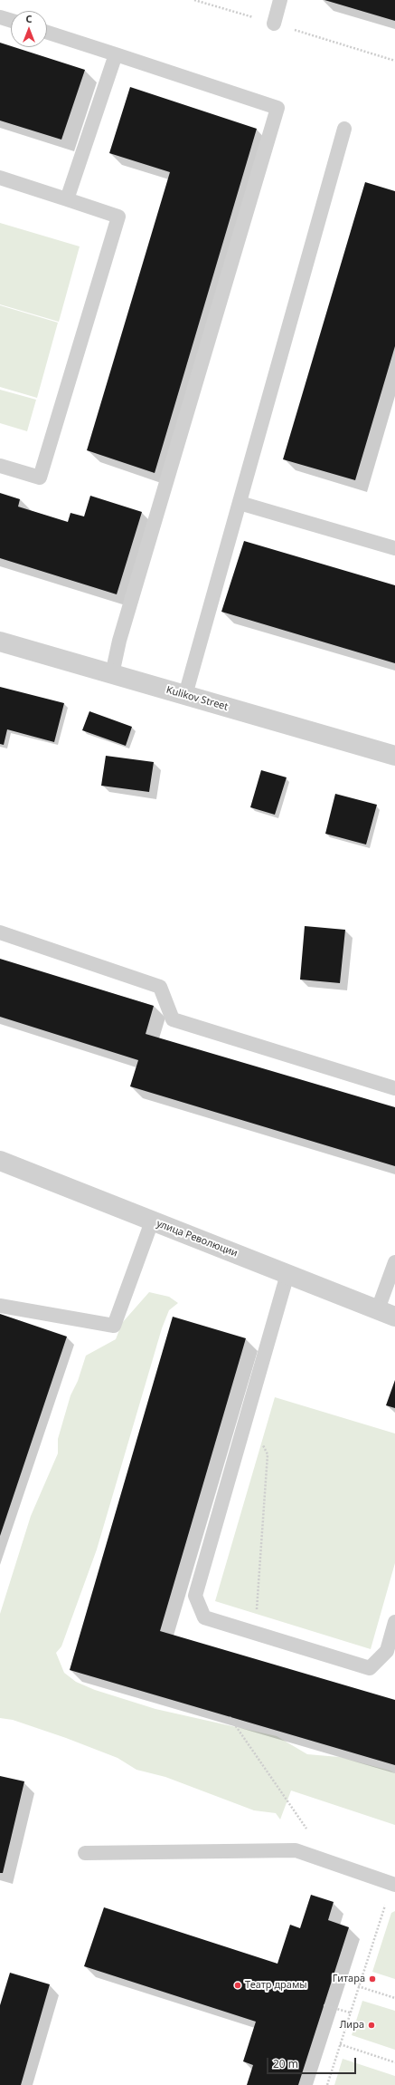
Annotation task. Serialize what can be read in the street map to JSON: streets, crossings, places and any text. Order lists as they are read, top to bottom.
{
  "streets": {
    "street": ["Kulikov Street", "улица Революции"]
  },
  "places": ["Гитара", "Театр драмы", "Лира"],
  "scale_bar": "20 m",
  "north": "top"
}
